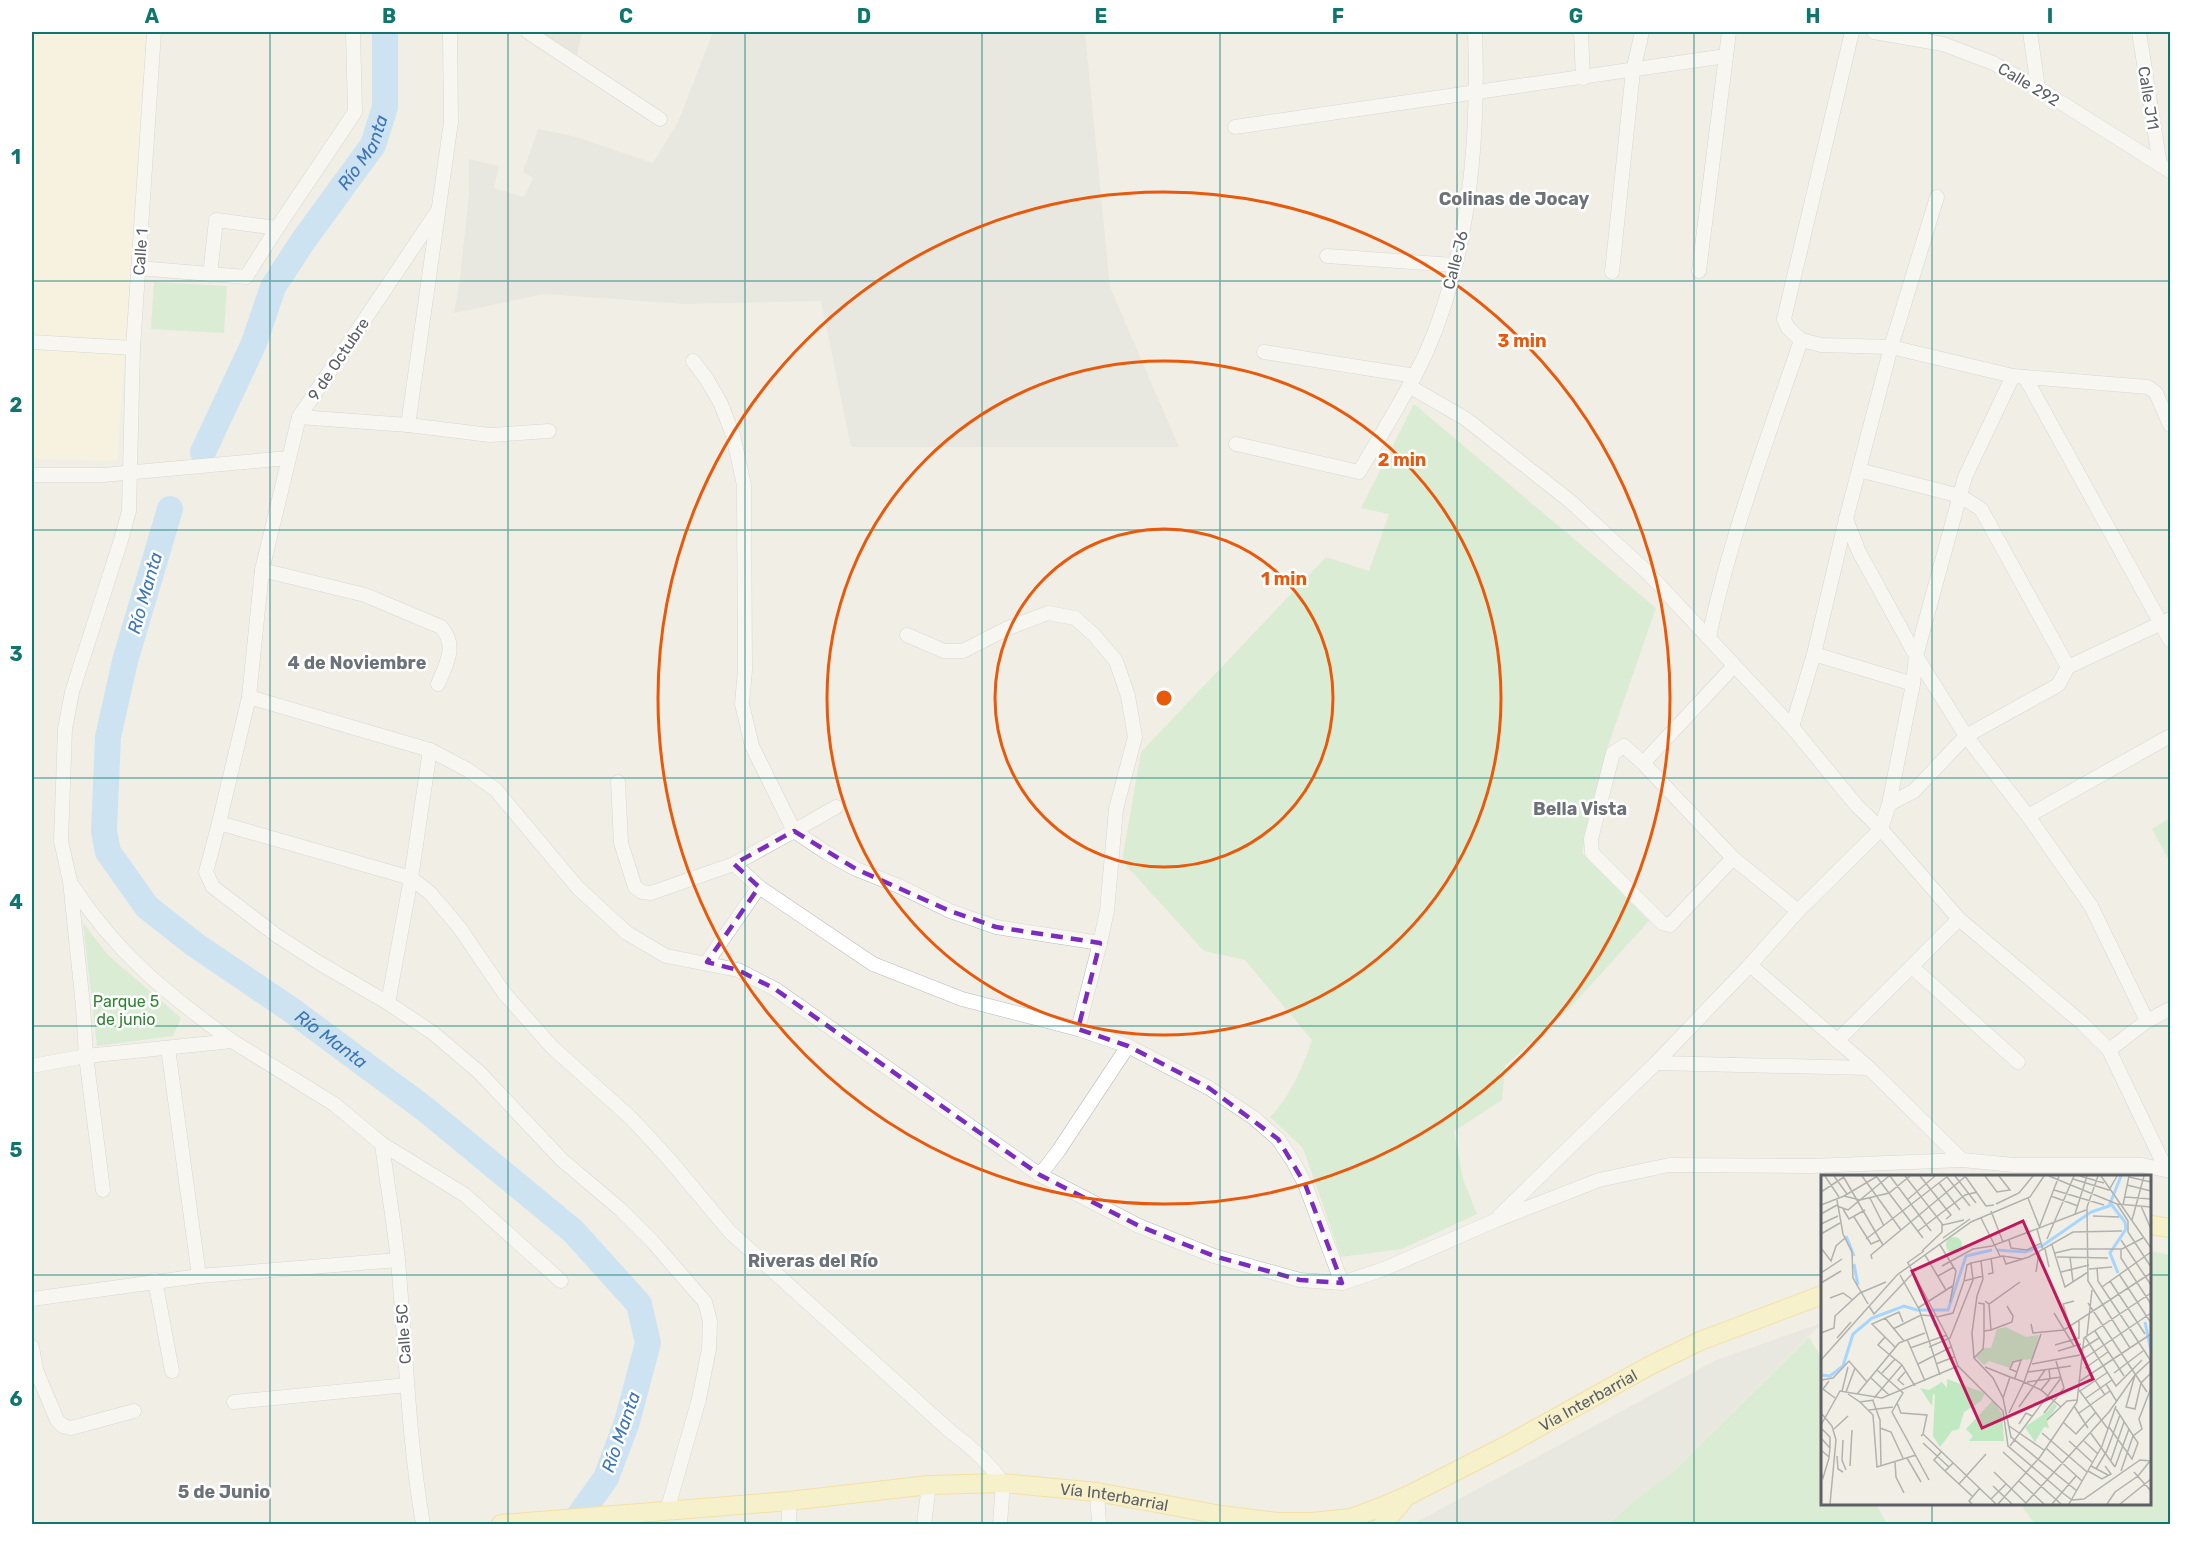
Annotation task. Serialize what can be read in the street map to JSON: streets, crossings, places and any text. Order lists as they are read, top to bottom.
{
  "streets": {
    "main road": ["Vía Interbarrial"],
    "street": [
      "Calle 292",
      "Calle J11",
      "Calle 1",
      "Calle J6",
      "9 de Octubre",
      "Calle 5C"
    ]
  },
  "crossings": [
    ["Calle 292", "Calle J11"]
  ],
  "districts": [
    "Colinas de Jocay",
    "4 de Noviembre",
    "Bella Vista",
    "Riveras del Río",
    "5 de Junio"
  ],
  "water": ["Río Manta"],
  "parks": ["Parque 5 de junio"],
  "grid": {
    "columns": [
      "A",
      "B",
      "C",
      "D",
      "E",
      "F",
      "G",
      "H",
      "I"
    ],
    "rows": [
      "1",
      "2",
      "3",
      "4",
      "5",
      "6"
    ]
  },
  "rings": ["3 min", "2 min", "1 min"]
}
